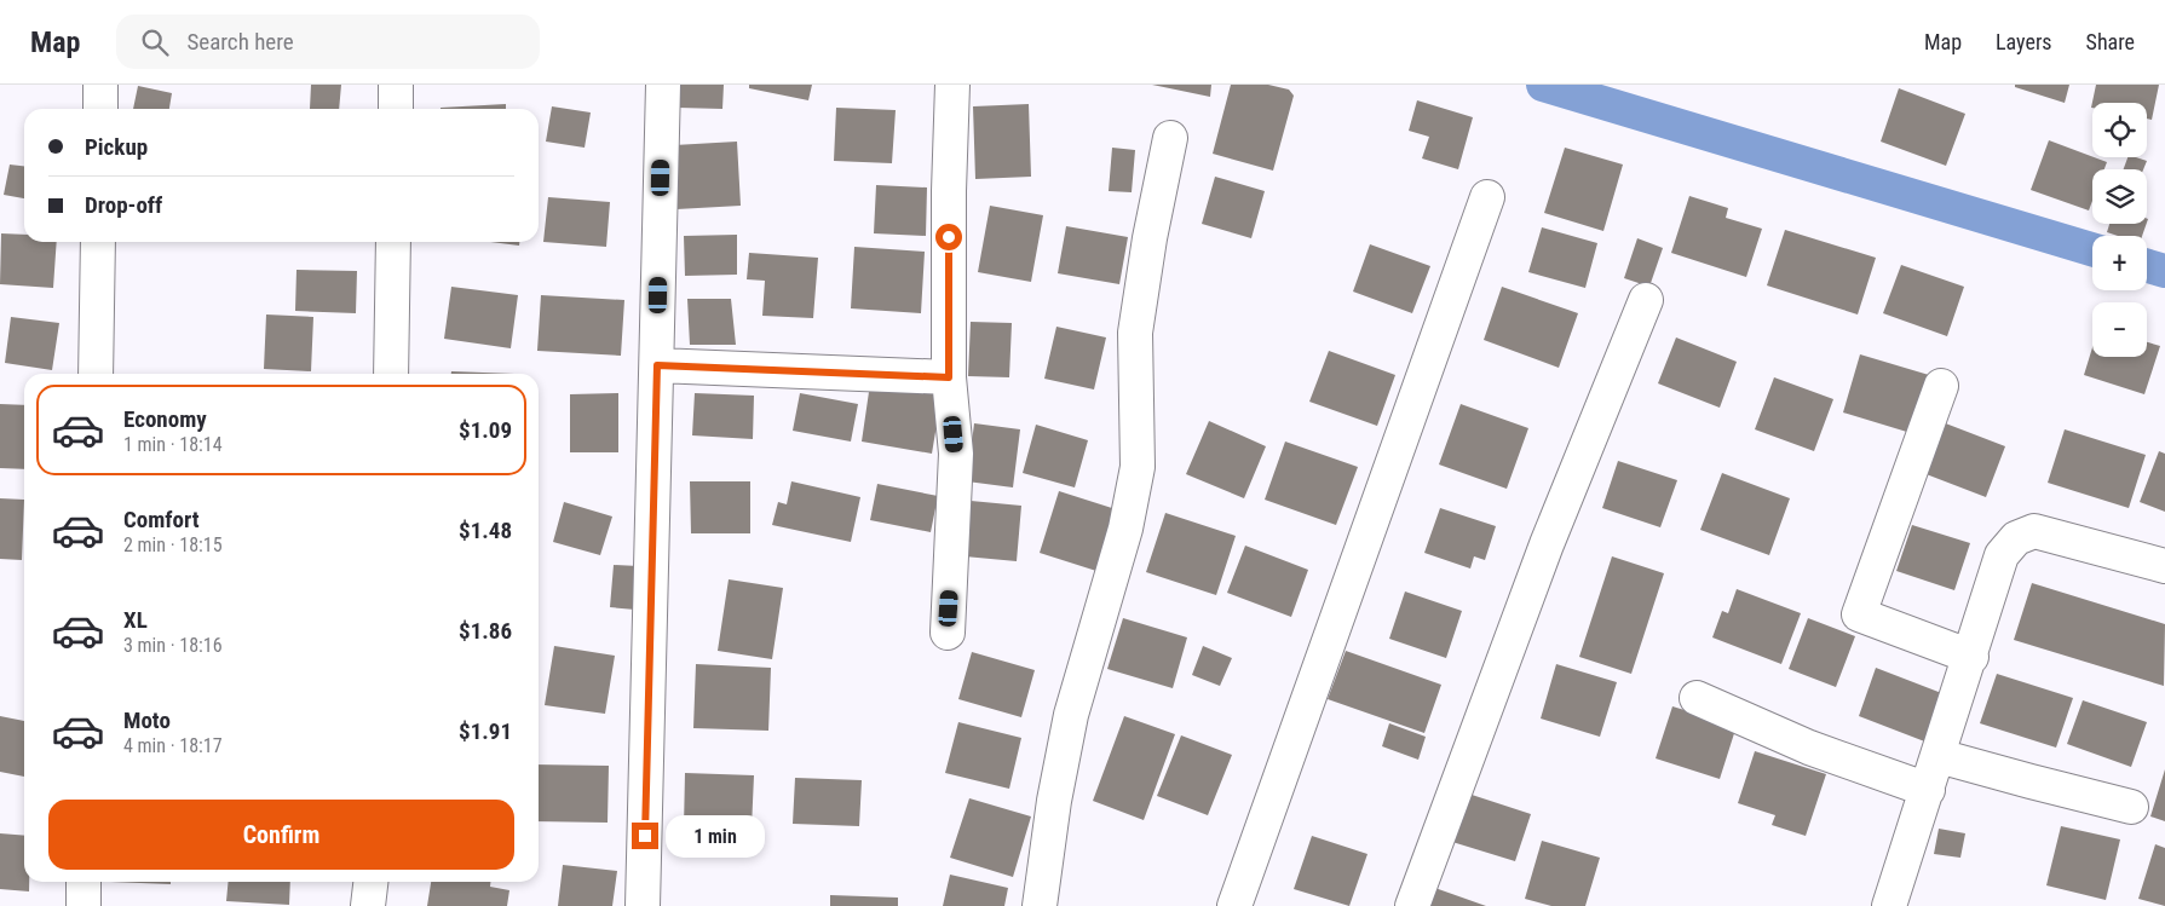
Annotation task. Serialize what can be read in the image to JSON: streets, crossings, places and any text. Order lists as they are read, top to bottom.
{
  "page": {
    "header": "Map",
    "search": "Search here",
    "nav": ["Map", "Layers", "Share"],
    "map_buttons": ["+", "−"],
    "banner": ["Pickup", "Drop-off"],
    "list": [
      {
        "name": "Economy",
        "note": "1 min · 18:14",
        "value": "$1.09"
      },
      {
        "name": "Comfort",
        "note": "2 min · 18:15",
        "value": "$1.48"
      },
      {
        "name": "XL",
        "note": "3 min · 18:16",
        "value": "$1.86"
      },
      {
        "name": "Moto",
        "note": "4 min · 18:17",
        "value": "$1.91"
      }
    ],
    "buttons": "Confirm",
    "bubble": "1 min"
  }
}
